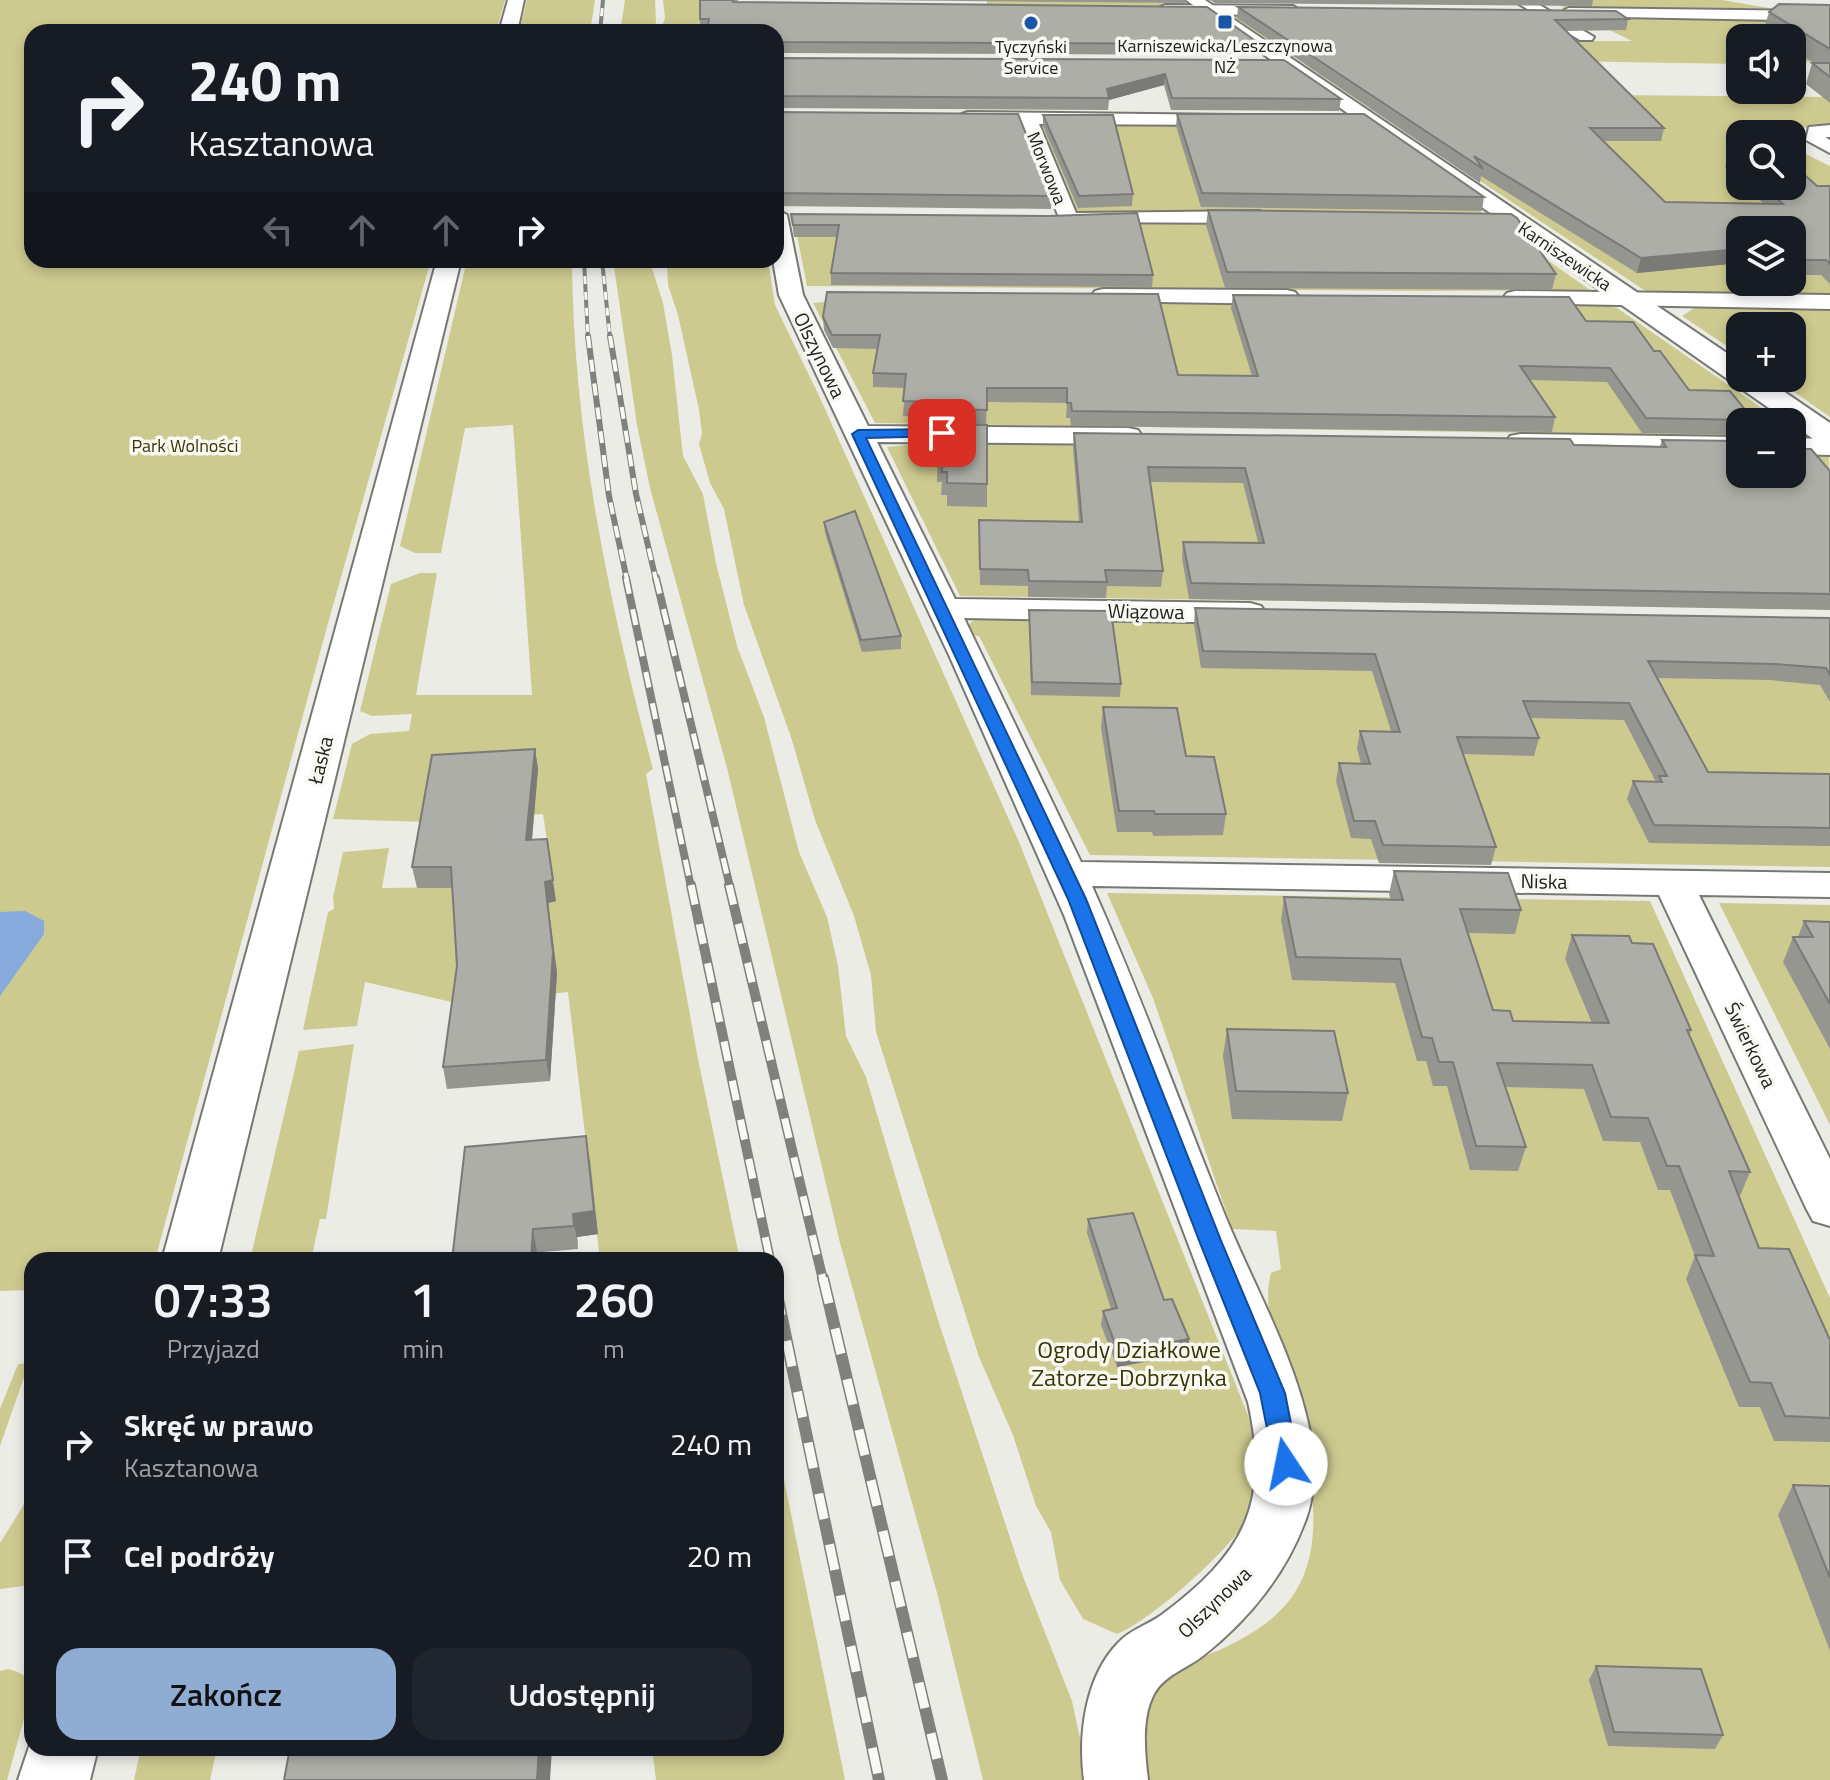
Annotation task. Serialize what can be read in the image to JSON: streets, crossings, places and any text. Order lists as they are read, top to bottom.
{
  "streets": {
    "street": [
      "Morwowa",
      "Karniszewicka",
      "Olszynowa",
      "Wiązowa",
      "Łaska",
      "Niska",
      "Świerkowa"
    ]
  },
  "crossings": [
    ["Olszynowa", "Wiązowa"],
    ["Olszynowa", "Niska"],
    ["Niska", "Świerkowa"]
  ],
  "parks": ["Park Wolności", "Ogrody Działkowe Zatorze-Dobrzynka"],
  "places": {
    "transit": ["Karniszewicka/Leszczynowa NŻ"],
    "other": ["Tyczyński Service"]
  },
  "page": {
    "map_buttons": ["+", "−"],
    "turn": ["240 m", "Kasztanowa"],
    "eta": [
      "07:33",
      "Przyjazd",
      "1",
      "min",
      "260",
      "m"
    ],
    "list": [
      {
        "name": "Skręć w prawo",
        "note": "Kasztanowa",
        "value": "240 m"
      },
      {
        "name": "Cel podróży",
        "value": "20 m"
      }
    ],
    "buttons": ["Zakończ", "Udostępnij"]
  }
}
